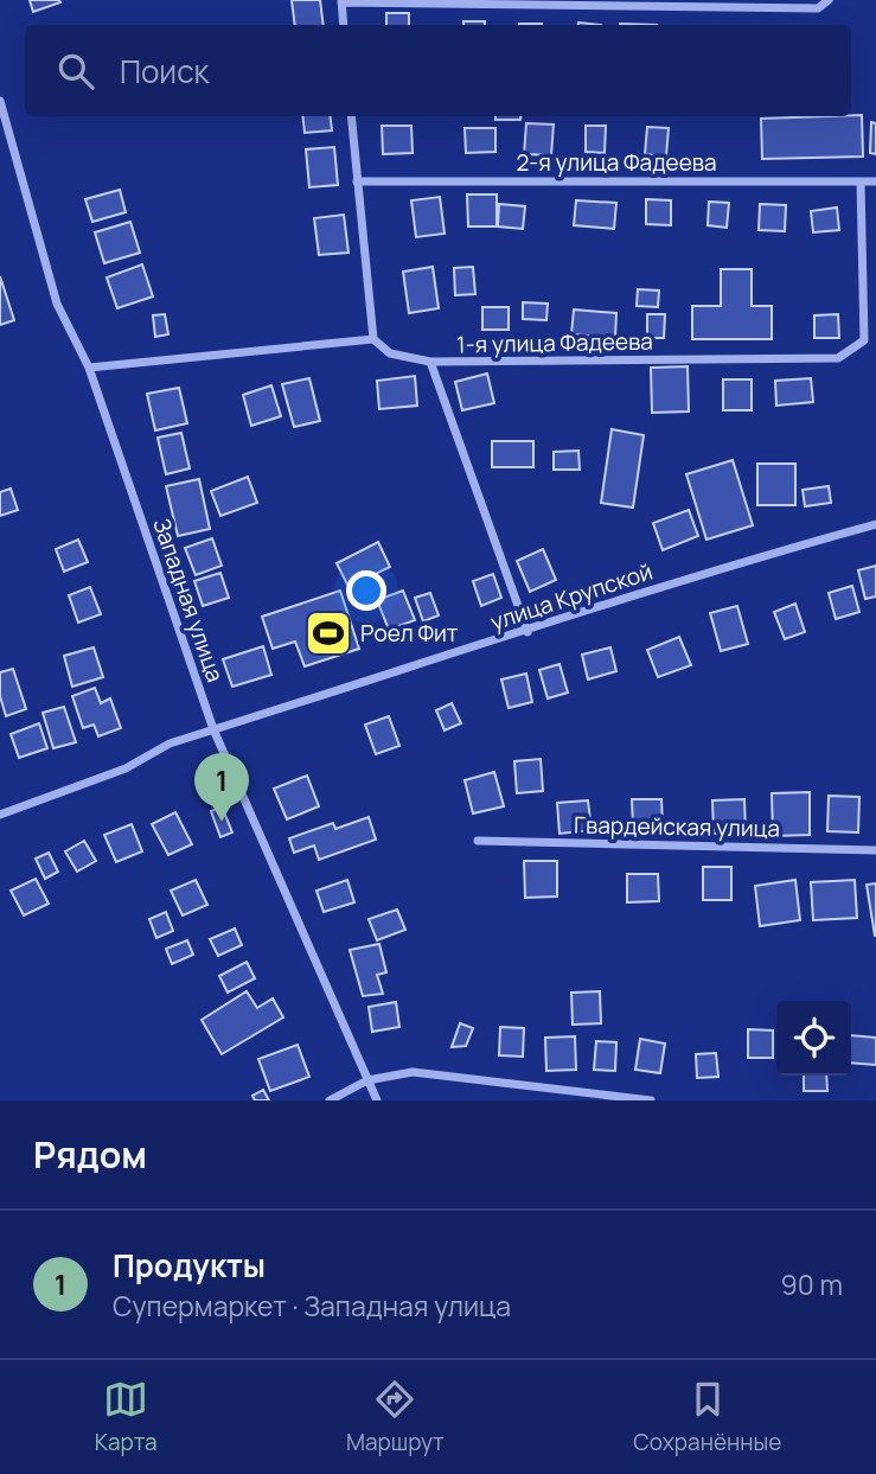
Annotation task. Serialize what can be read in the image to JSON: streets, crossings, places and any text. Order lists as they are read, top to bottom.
{
  "streets": {
    "street": [
      "2-я улица Фадеева",
      "1-я улица Фадеева",
      "улица Крупской",
      "Западная улица",
      "Гвардейская улица"
    ]
  },
  "crossings": [
    ["2-я улица Фадеева", "1-я улица Фадеева"],
    ["улица Крупской", "Западная улица"]
  ],
  "places": {
    "sports": ["Роел Фит"]
  },
  "page": {
    "search": "Поиск",
    "pins": "1",
    "heading": "Рядом",
    "list": [
      {
        "mark": "1",
        "name": "Продукты",
        "note": "Супермаркет · Западная улица",
        "value": "90 m"
      }
    ],
    "nav": ["Карта", "Маршрут", "Сохранённые"]
  }
}
